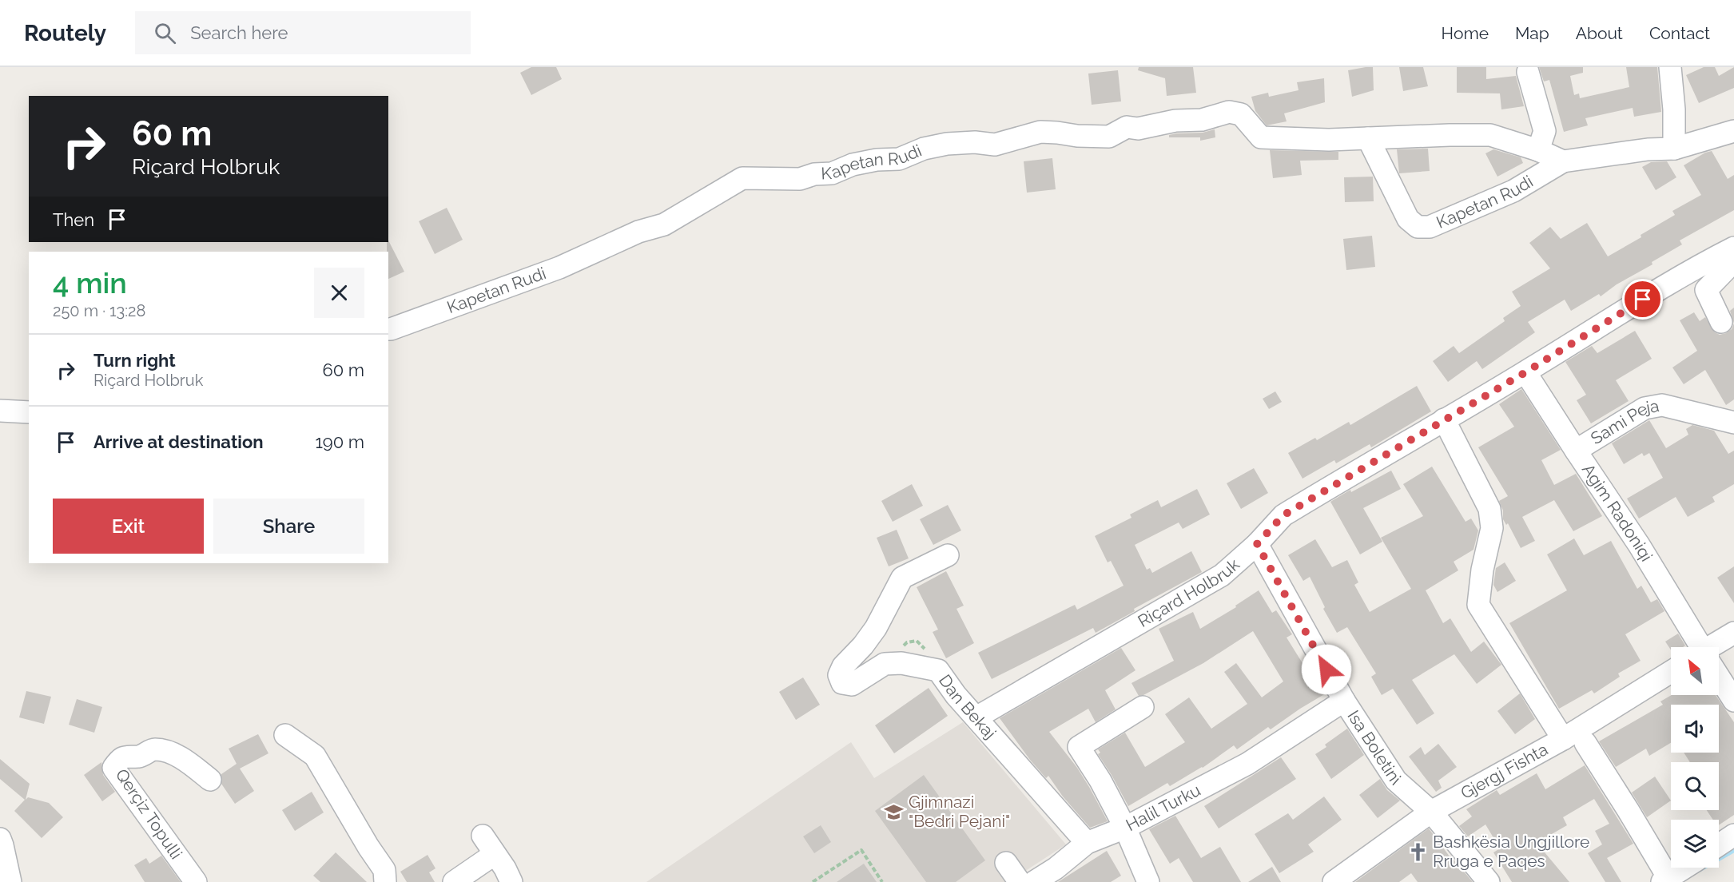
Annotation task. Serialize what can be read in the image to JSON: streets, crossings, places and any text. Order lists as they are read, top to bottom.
{
  "streets": {
    "street": [
      "Kapetan Rudi",
      "Sami Peja",
      "Agim Radoniqi",
      "Riçard Holbruk",
      "Dan Bekaj",
      "Isa Boletini",
      "Gjergj Fishta",
      "Halil Turku",
      "Qerçiz Topulli"
    ]
  },
  "crossings": [
    ["Sami Peja", "Agim Radoniqi"],
    ["Agim Radoniqi", "Riçard Holbruk"],
    ["Riçard Holbruk", "Dan Bekaj"],
    ["Riçard Holbruk", "Isa Boletini"],
    ["Isa Boletini", "Gjergj Fishta"],
    ["Isa Boletini", "Halil Turku"]
  ],
  "places": {
    "school or university": ["Gjimnazi \"Bedri Pejani\""],
    "church": ["Bashkësia Ungjillore Rruga e Paqes"]
  },
  "north": "top left",
  "page": {
    "header": "Routely",
    "search": "Search here",
    "nav": [
      "Home",
      "Map",
      "About",
      "Contact"
    ],
    "turn": ["60 m", "Riçard Holbruk"],
    "then": "Then",
    "heading": ["4 min", "250 m · 13:28"],
    "list": [
      {
        "name": "Turn right",
        "note": "Riçard Holbruk",
        "value": "60 m"
      },
      {
        "name": "Arrive at destination",
        "value": "190 m"
      }
    ],
    "buttons": ["Exit", "Share"]
  }
}
